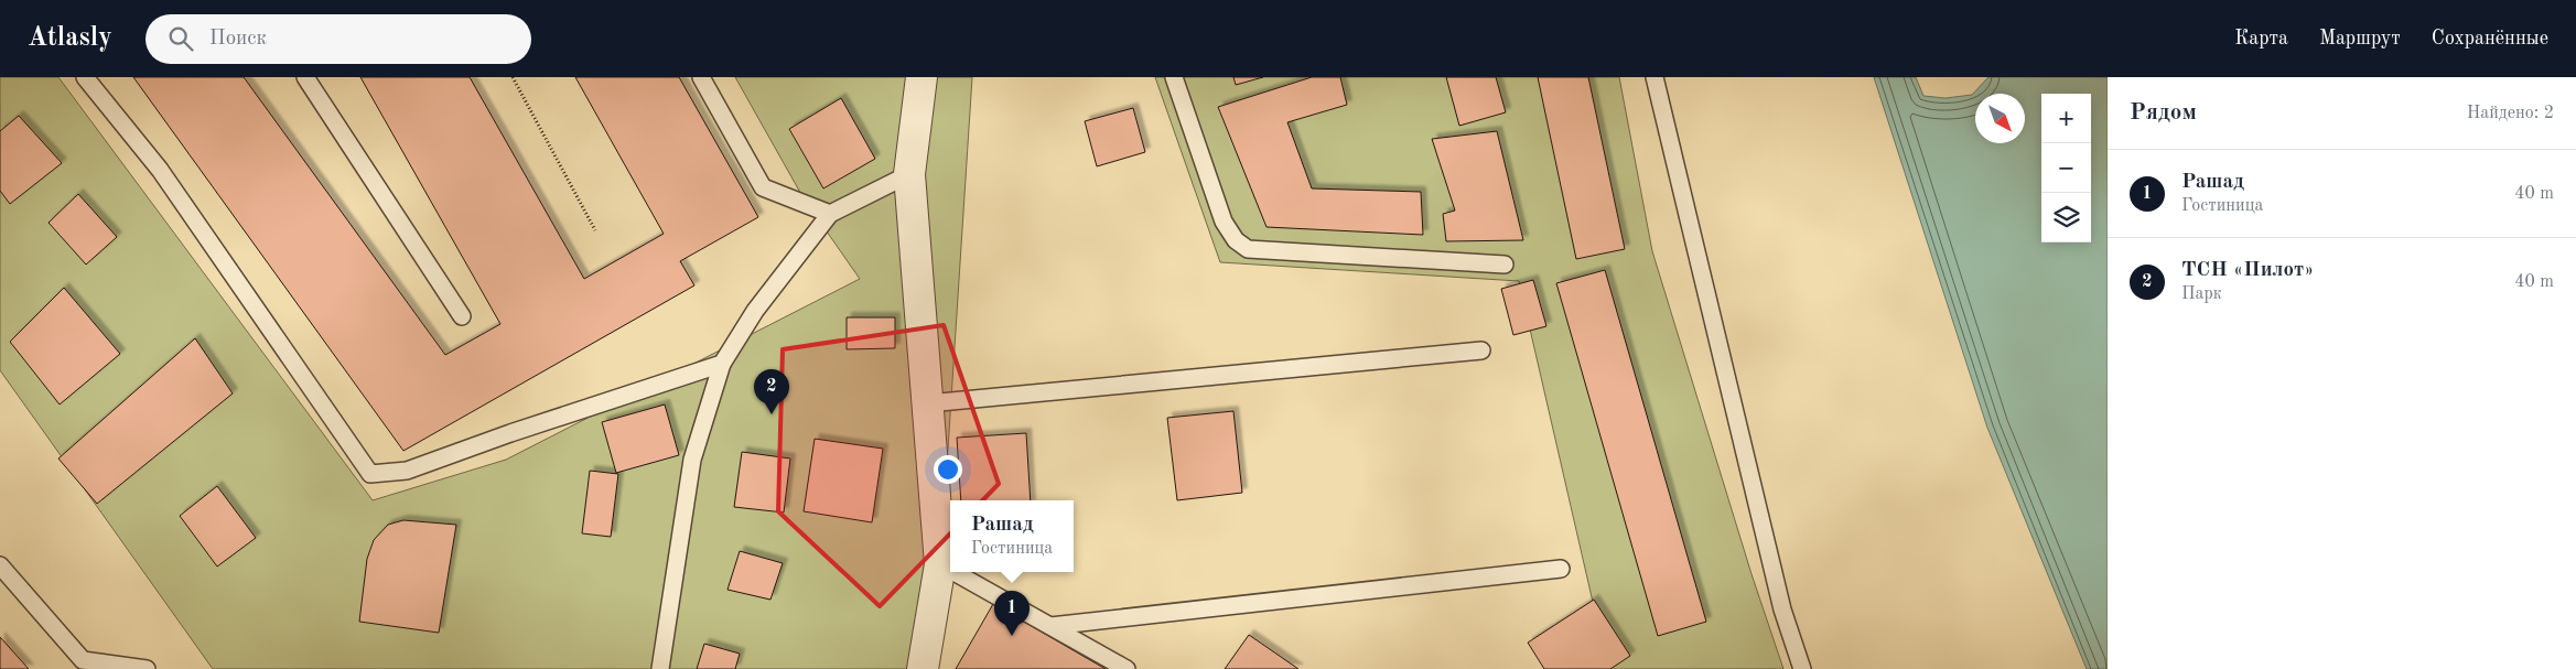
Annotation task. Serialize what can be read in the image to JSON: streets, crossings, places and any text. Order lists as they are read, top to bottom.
{
  "north": "bottom right",
  "page": {
    "header": "Atlasly",
    "search": "Поиск",
    "nav": ["Карта", "Маршрут", "Сохранённые"],
    "heading": ["Рядом", "Найдено: 2"],
    "map_buttons": ["+", "−"],
    "list": [
      {
        "mark": "1",
        "name": "Рашад",
        "note": "Гостиница",
        "value": "40 m"
      },
      {
        "mark": "2",
        "name": "ТСН «Пилот»",
        "note": "Парк",
        "value": "40 m"
      }
    ],
    "pins": ["2", "1"],
    "popup": ["Рашад", "Гостиница"]
  }
}
